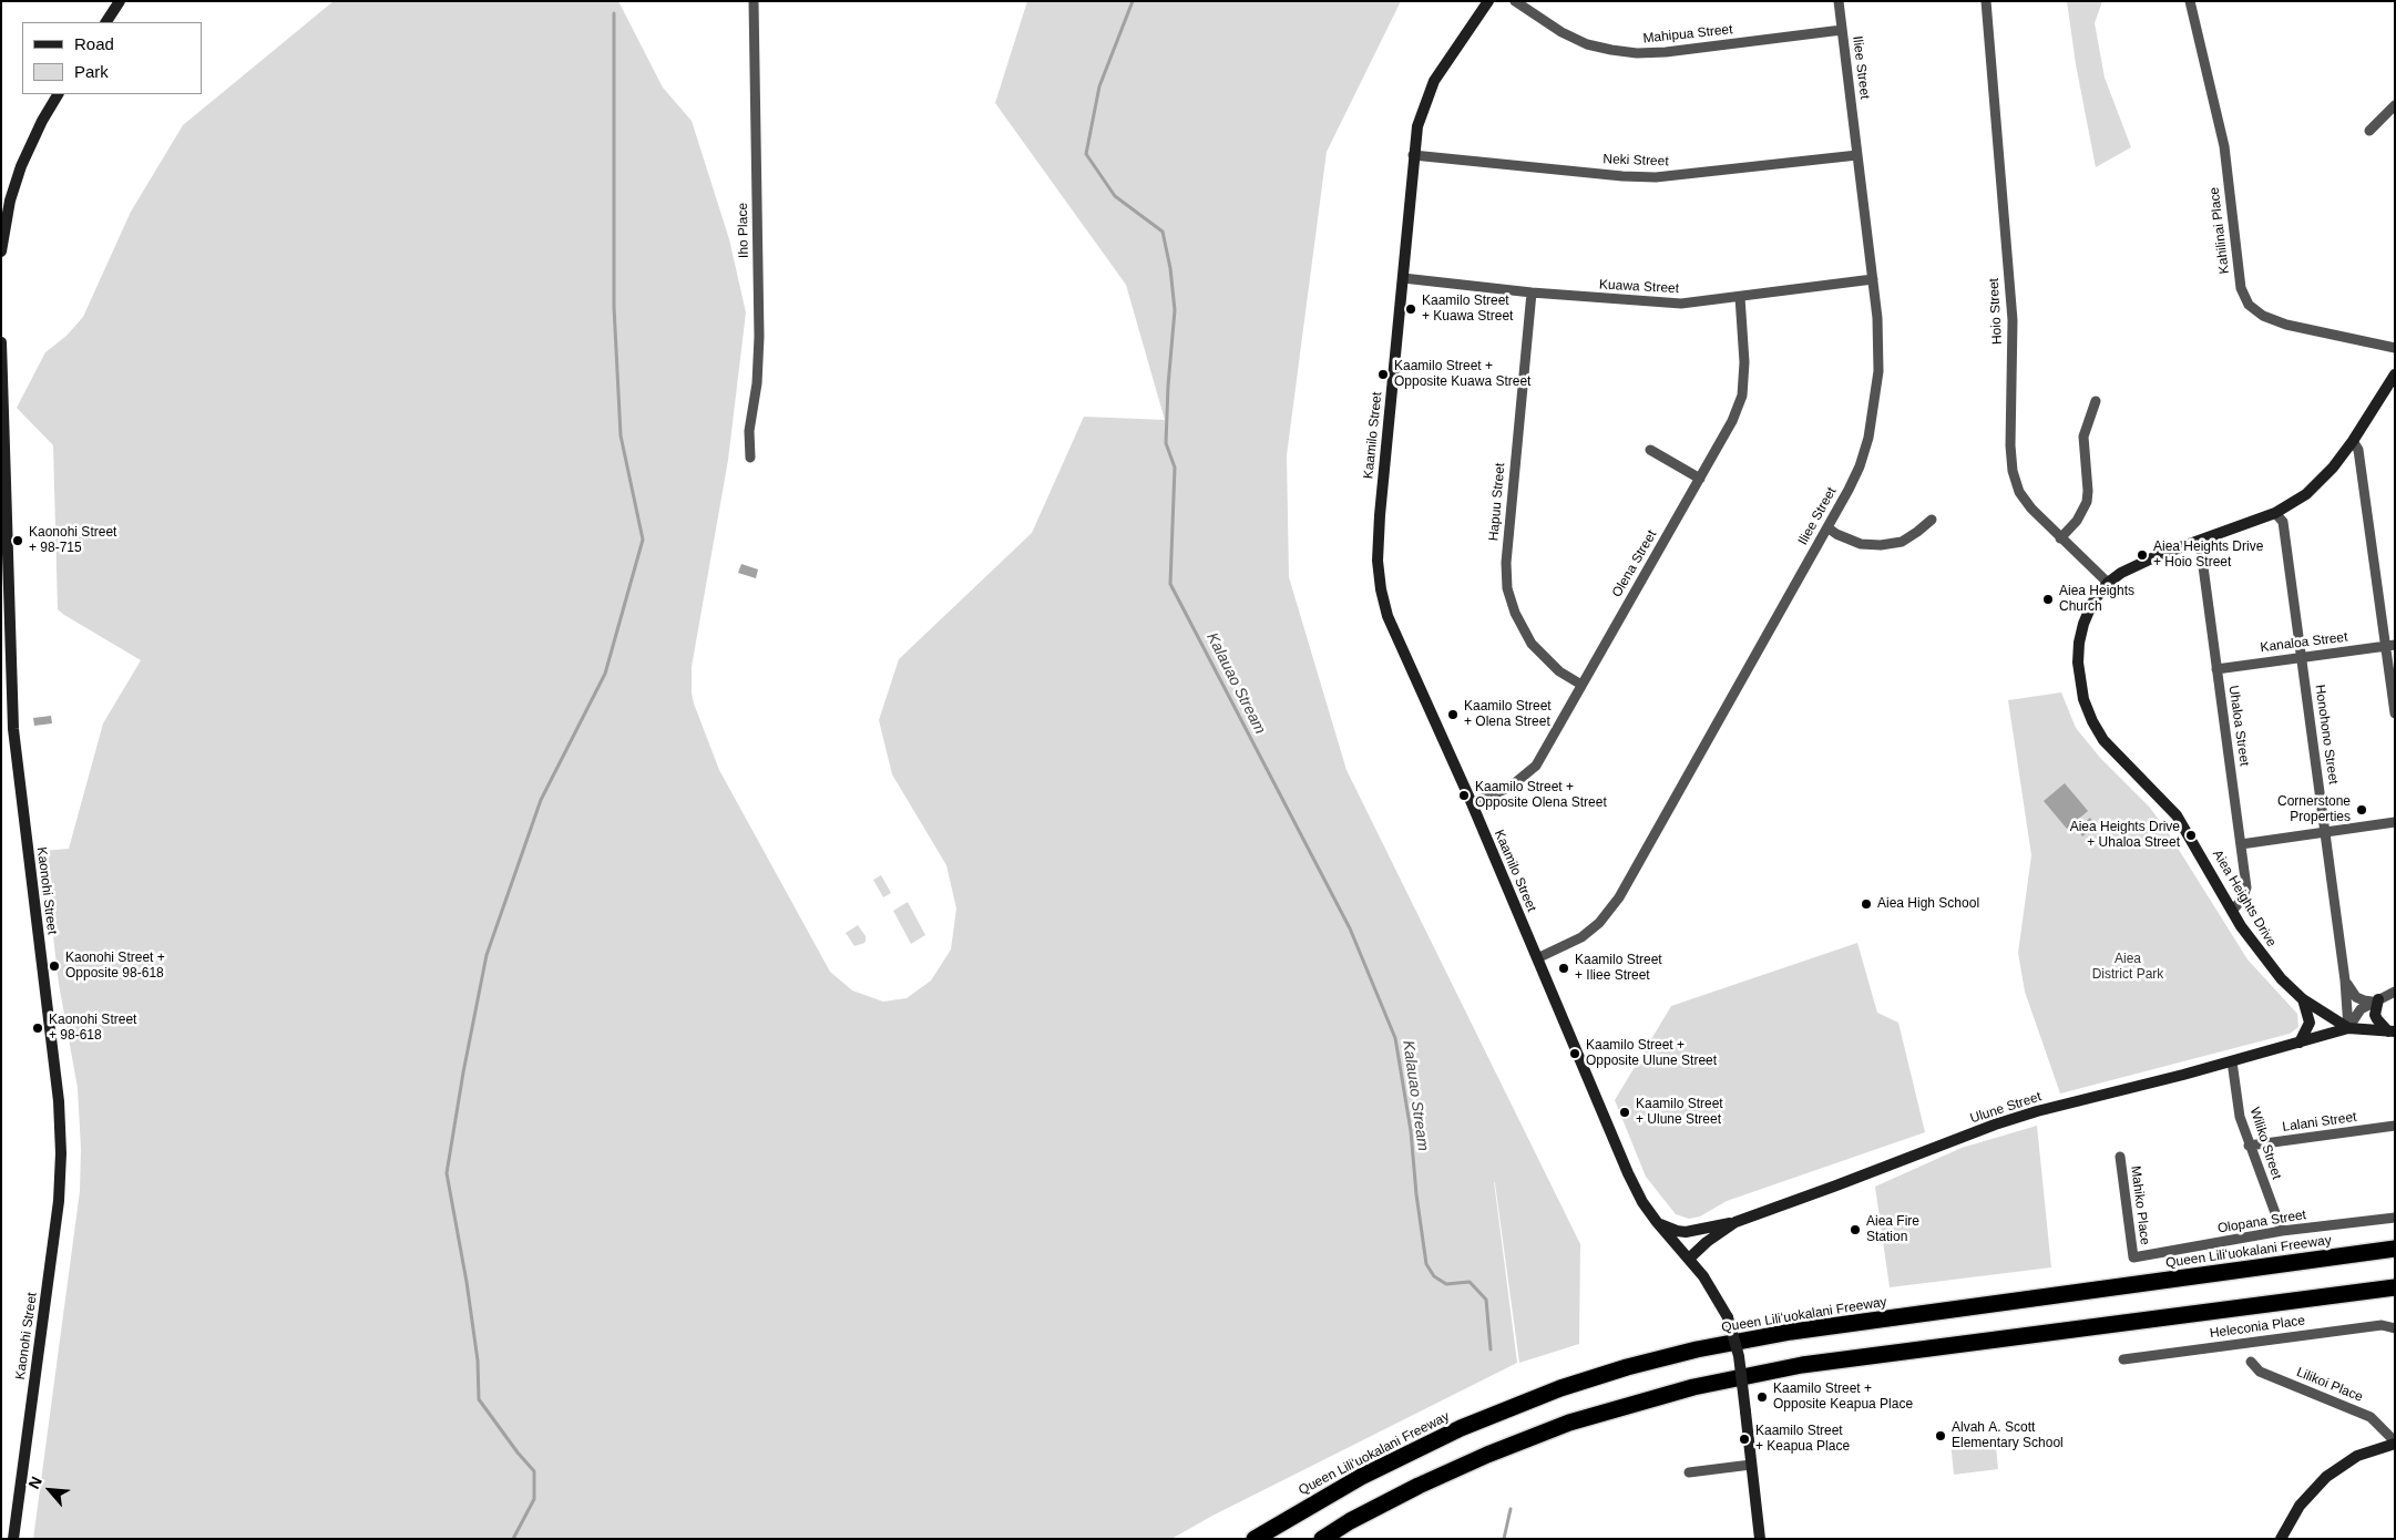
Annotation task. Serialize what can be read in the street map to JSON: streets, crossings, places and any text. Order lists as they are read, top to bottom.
{
  "streets": {
    "highway": ["Queen Liliʻuokalani Freeway"],
    "street": [
      "Mahipua Street",
      "Iliee Street",
      "Neki Street",
      "Iho Place",
      "Kahilinai Place",
      "Kuawa Street",
      "Hoio Street",
      "Kaamilo Street",
      "Hapuu Street",
      "Olena Street",
      "Kanaloa Street",
      "Uhaloa Street",
      "Honohono Street",
      "Kaonohi Street",
      "Aiea Heights Drive",
      "Ulune Street",
      "Lalani Street",
      "Wiliko Street",
      "Mahiko Place",
      "Olopana Street",
      "Heleconia Place",
      "Lilikoi Place"
    ]
  },
  "crossings": [
    ["Mahipua Street", "Iliee Street"],
    ["Iliee Street", "Neki Street"],
    ["Iliee Street", "Kuawa Street"],
    ["Iliee Street", "Kaamilo Street"],
    ["Neki Street", "Kaamilo Street"],
    ["Kuawa Street", "Kaamilo Street"],
    ["Kuawa Street", "Hapuu Street"],
    ["Kuawa Street", "Olena Street"],
    ["Hoio Street", "Aiea Heights Drive"],
    ["Kaamilo Street", "Olena Street"],
    ["Kaamilo Street", "Ulune Street"],
    ["Hapuu Street", "Olena Street"],
    ["Kanaloa Street", "Uhaloa Street"],
    ["Kanaloa Street", "Honohono Street"],
    ["Uhaloa Street", "Aiea Heights Drive"],
    ["Honohono Street", "Aiea Heights Drive"],
    ["Honohono Street", "Ulune Street"],
    ["Aiea Heights Drive", "Ulune Street"],
    ["Ulune Street", "Wiliko Street"],
    ["Lalani Street", "Wiliko Street"],
    ["Wiliko Street", "Olopana Street"],
    ["Mahiko Place", "Olopana Street"]
  ],
  "water": ["Kalauao Stream"],
  "parks": ["Aiea District Park"],
  "places": [
    "Kaamilo Street + Kuawa Street",
    "Kaamilo Street + Opposite Kuawa Street",
    "Kaonohi Street + 98-715",
    "Aiea Heights Drive + Hoio Street",
    "Aiea Heights Church",
    "Kaamilo Street + Olena Street",
    "Kaamilo Street + Opposite Olena Street",
    "Cornerstone Properties",
    "Aiea Heights Drive + Uhaloa Street",
    "Aiea High School",
    "Kaonohi Street + Opposite 98-618",
    "Kaamilo Street + Iliee Street",
    "Kaonohi Street + 98-618",
    "Kaamilo Street + Opposite Ulune Street",
    "Kaamilo Street + Ulune Street",
    "Aiea Fire Station",
    "Kaamilo Street + Opposite Keapua Place",
    "Alvah A. Scott Elementary School",
    "Kaamilo Street + Keapua Place"
  ],
  "legend": ["Road", "Park"],
  "north": "top left"
}
